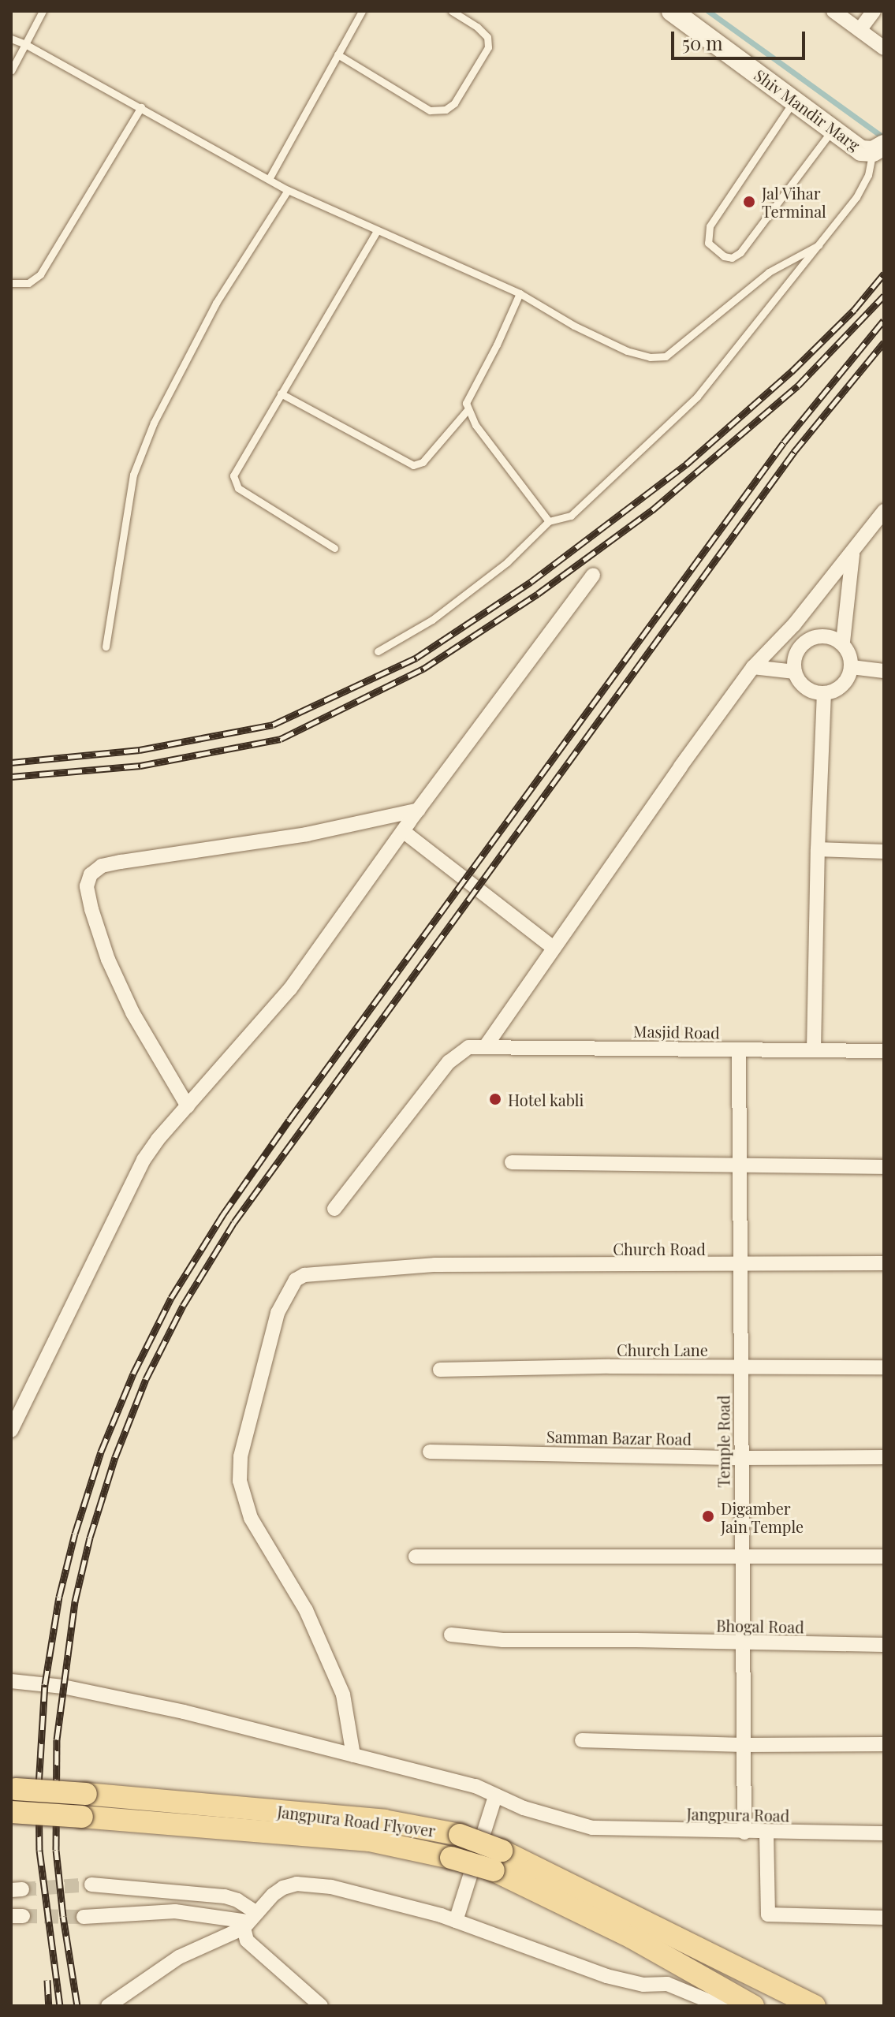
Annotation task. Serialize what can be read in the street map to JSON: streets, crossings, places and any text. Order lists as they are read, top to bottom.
{
  "streets": {
    "main road": ["Jangpura Road Flyover"],
    "street": [
      "Shiv Mandir Marg",
      "Masjid Road",
      "Church Road",
      "Church Lane",
      "Samman Bazar Road",
      "Temple Road",
      "Bhogal Road",
      "Jangpura Road"
    ]
  },
  "crossings": [
    ["Masjid Road", "Temple Road"],
    ["Church Road", "Temple Road"],
    ["Church Road", "Jangpura Road"],
    ["Church Lane", "Temple Road"],
    ["Samman Bazar Road", "Temple Road"],
    ["Temple Road", "Bhogal Road"],
    ["Temple Road", "Jangpura Road"]
  ],
  "places": ["Jal Vihar Terminal", "Hotel kabli", "Digamber Jain Temple"],
  "scale_bar": "50 m"
}
